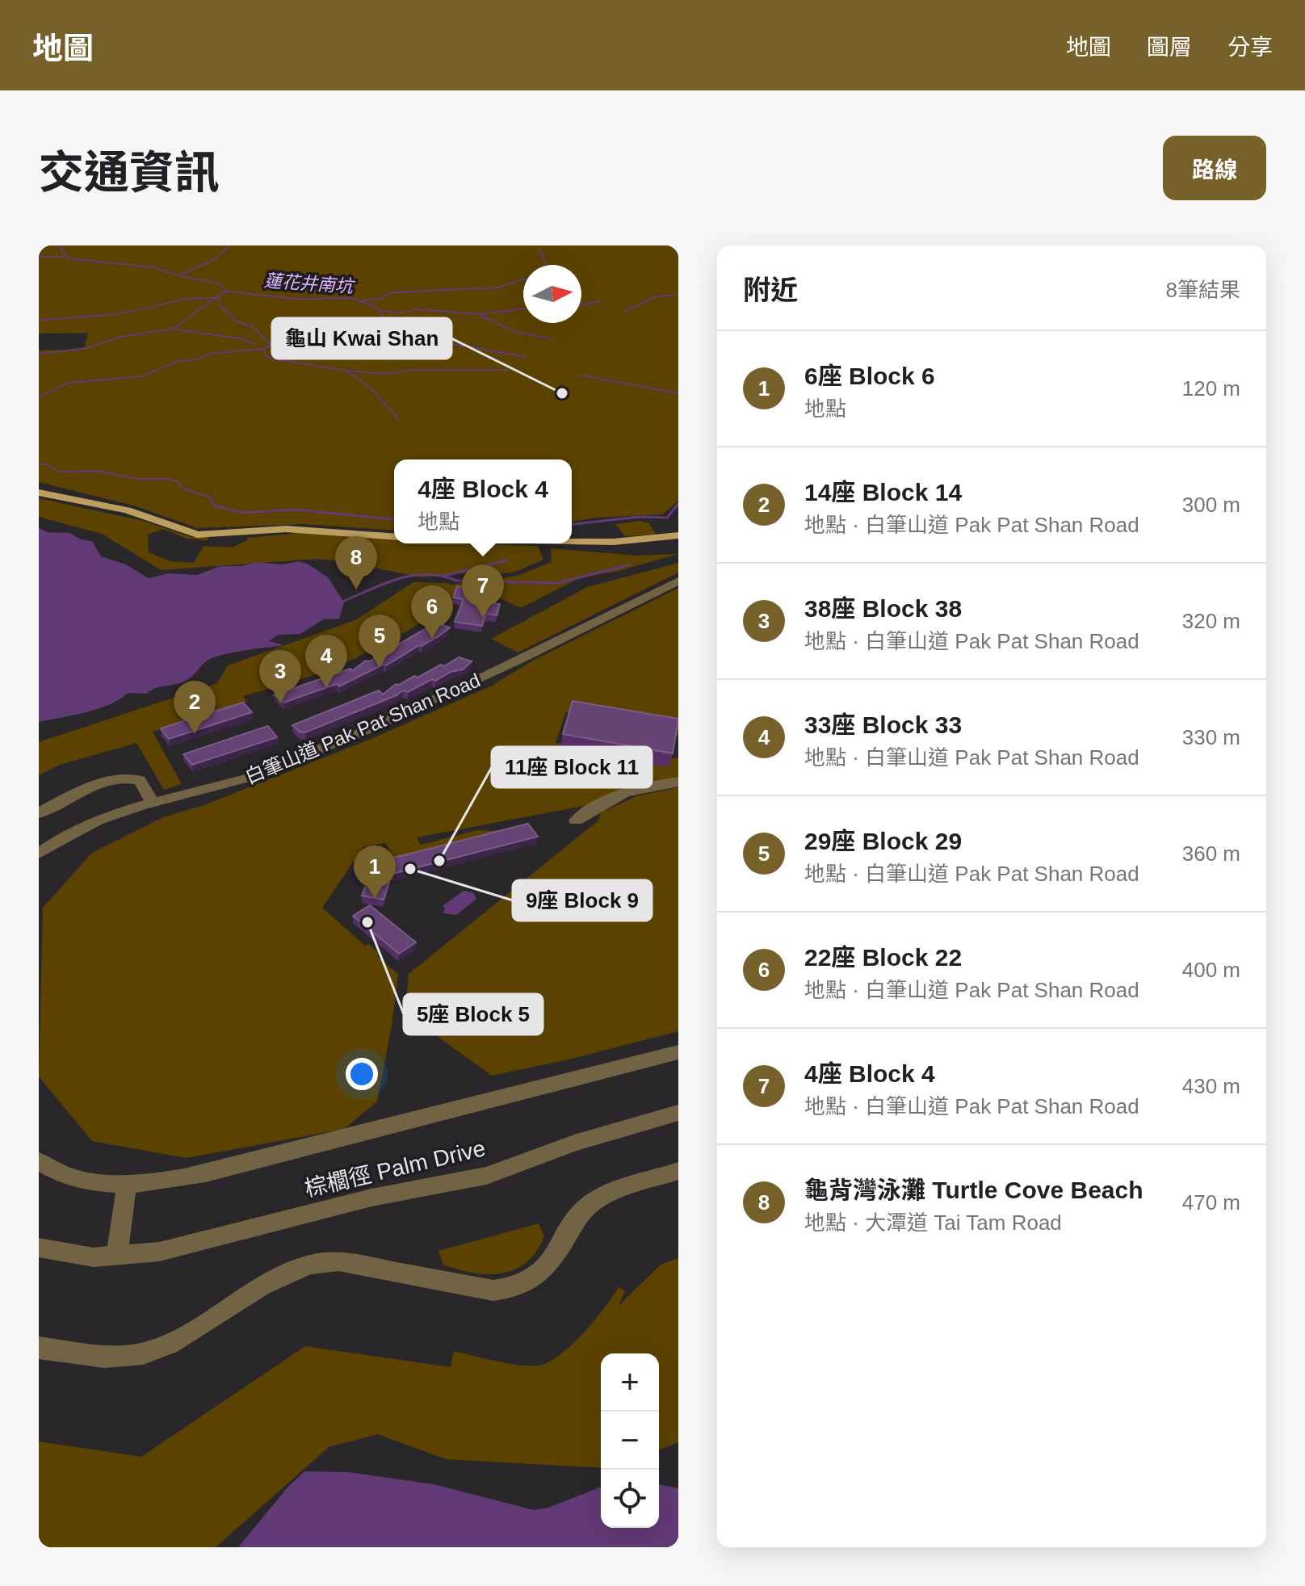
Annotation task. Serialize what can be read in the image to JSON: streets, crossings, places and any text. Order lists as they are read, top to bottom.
{
  "streets": {
    "street": ["白筆山道 Pak Pat Shan Road", "棕櫚徑 Palm Drive"]
  },
  "water": ["蓮花井南坑"],
  "places": [
    "龜山 Kwai Shan",
    "11座 Block 11",
    "9座 Block 9",
    "5座 Block 5"
  ],
  "north": "right",
  "page": {
    "header": "地圖",
    "nav": ["地圖", "圖層", "分享"],
    "title": "交通資訊",
    "buttons": "路線",
    "heading": ["附近", "8筆結果"],
    "list": [
      {
        "mark": "1",
        "name": "6座 Block 6",
        "note": "地點",
        "value": "120 m"
      },
      {
        "mark": "2",
        "name": "14座 Block 14",
        "note": "地點 · 白筆山道 Pak Pat Shan Road",
        "value": "300 m"
      },
      {
        "mark": "3",
        "name": "38座 Block 38",
        "note": "地點 · 白筆山道 Pak Pat Shan Road",
        "value": "320 m"
      },
      {
        "mark": "4",
        "name": "33座 Block 33",
        "note": "地點 · 白筆山道 Pak Pat Shan Road",
        "value": "330 m"
      },
      {
        "mark": "5",
        "name": "29座 Block 29",
        "note": "地點 · 白筆山道 Pak Pat Shan Road",
        "value": "360 m"
      },
      {
        "mark": "6",
        "name": "22座 Block 22",
        "note": "地點 · 白筆山道 Pak Pat Shan Road",
        "value": "400 m"
      },
      {
        "mark": "7",
        "name": "4座 Block 4",
        "note": "地點 · 白筆山道 Pak Pat Shan Road",
        "value": "430 m"
      },
      {
        "mark": "8",
        "name": "龜背灣泳灘 Turtle Cove Beach",
        "note": "地點 · 大潭道 Tai Tam Road",
        "value": "470 m"
      }
    ],
    "popup": ["4座 Block 4", "地點"],
    "pins": [
      "8",
      "7",
      "6",
      "5",
      "4",
      "3",
      "2",
      "1"
    ],
    "map_buttons": ["+", "−"]
  }
}
